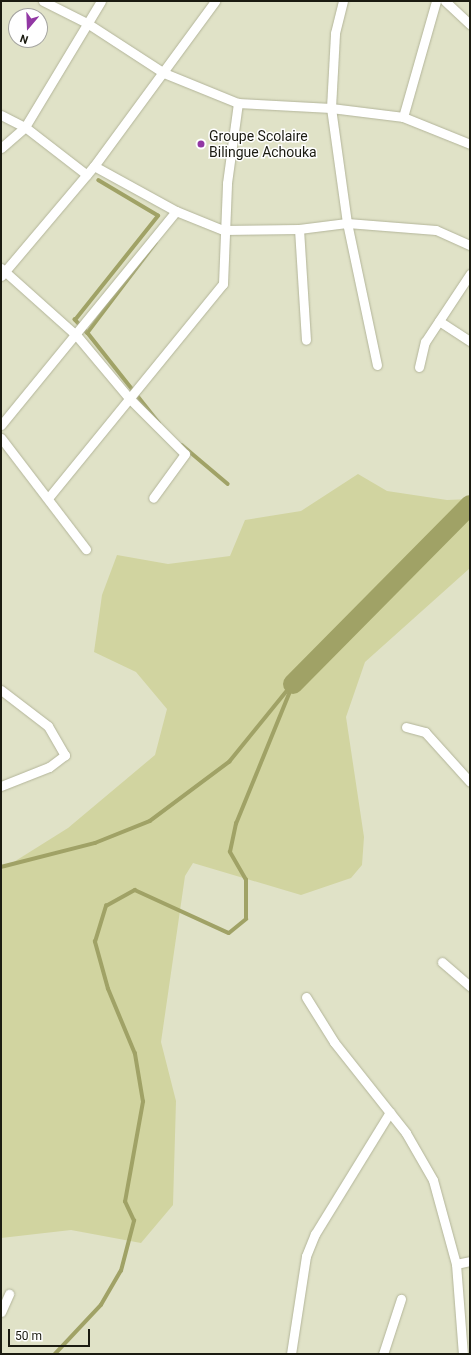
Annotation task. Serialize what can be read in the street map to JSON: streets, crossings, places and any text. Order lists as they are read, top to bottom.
{
  "places": ["Groupe Scolaire Bilingue Achouka"],
  "scale_bar": "50 m",
  "north": "bottom"
}
